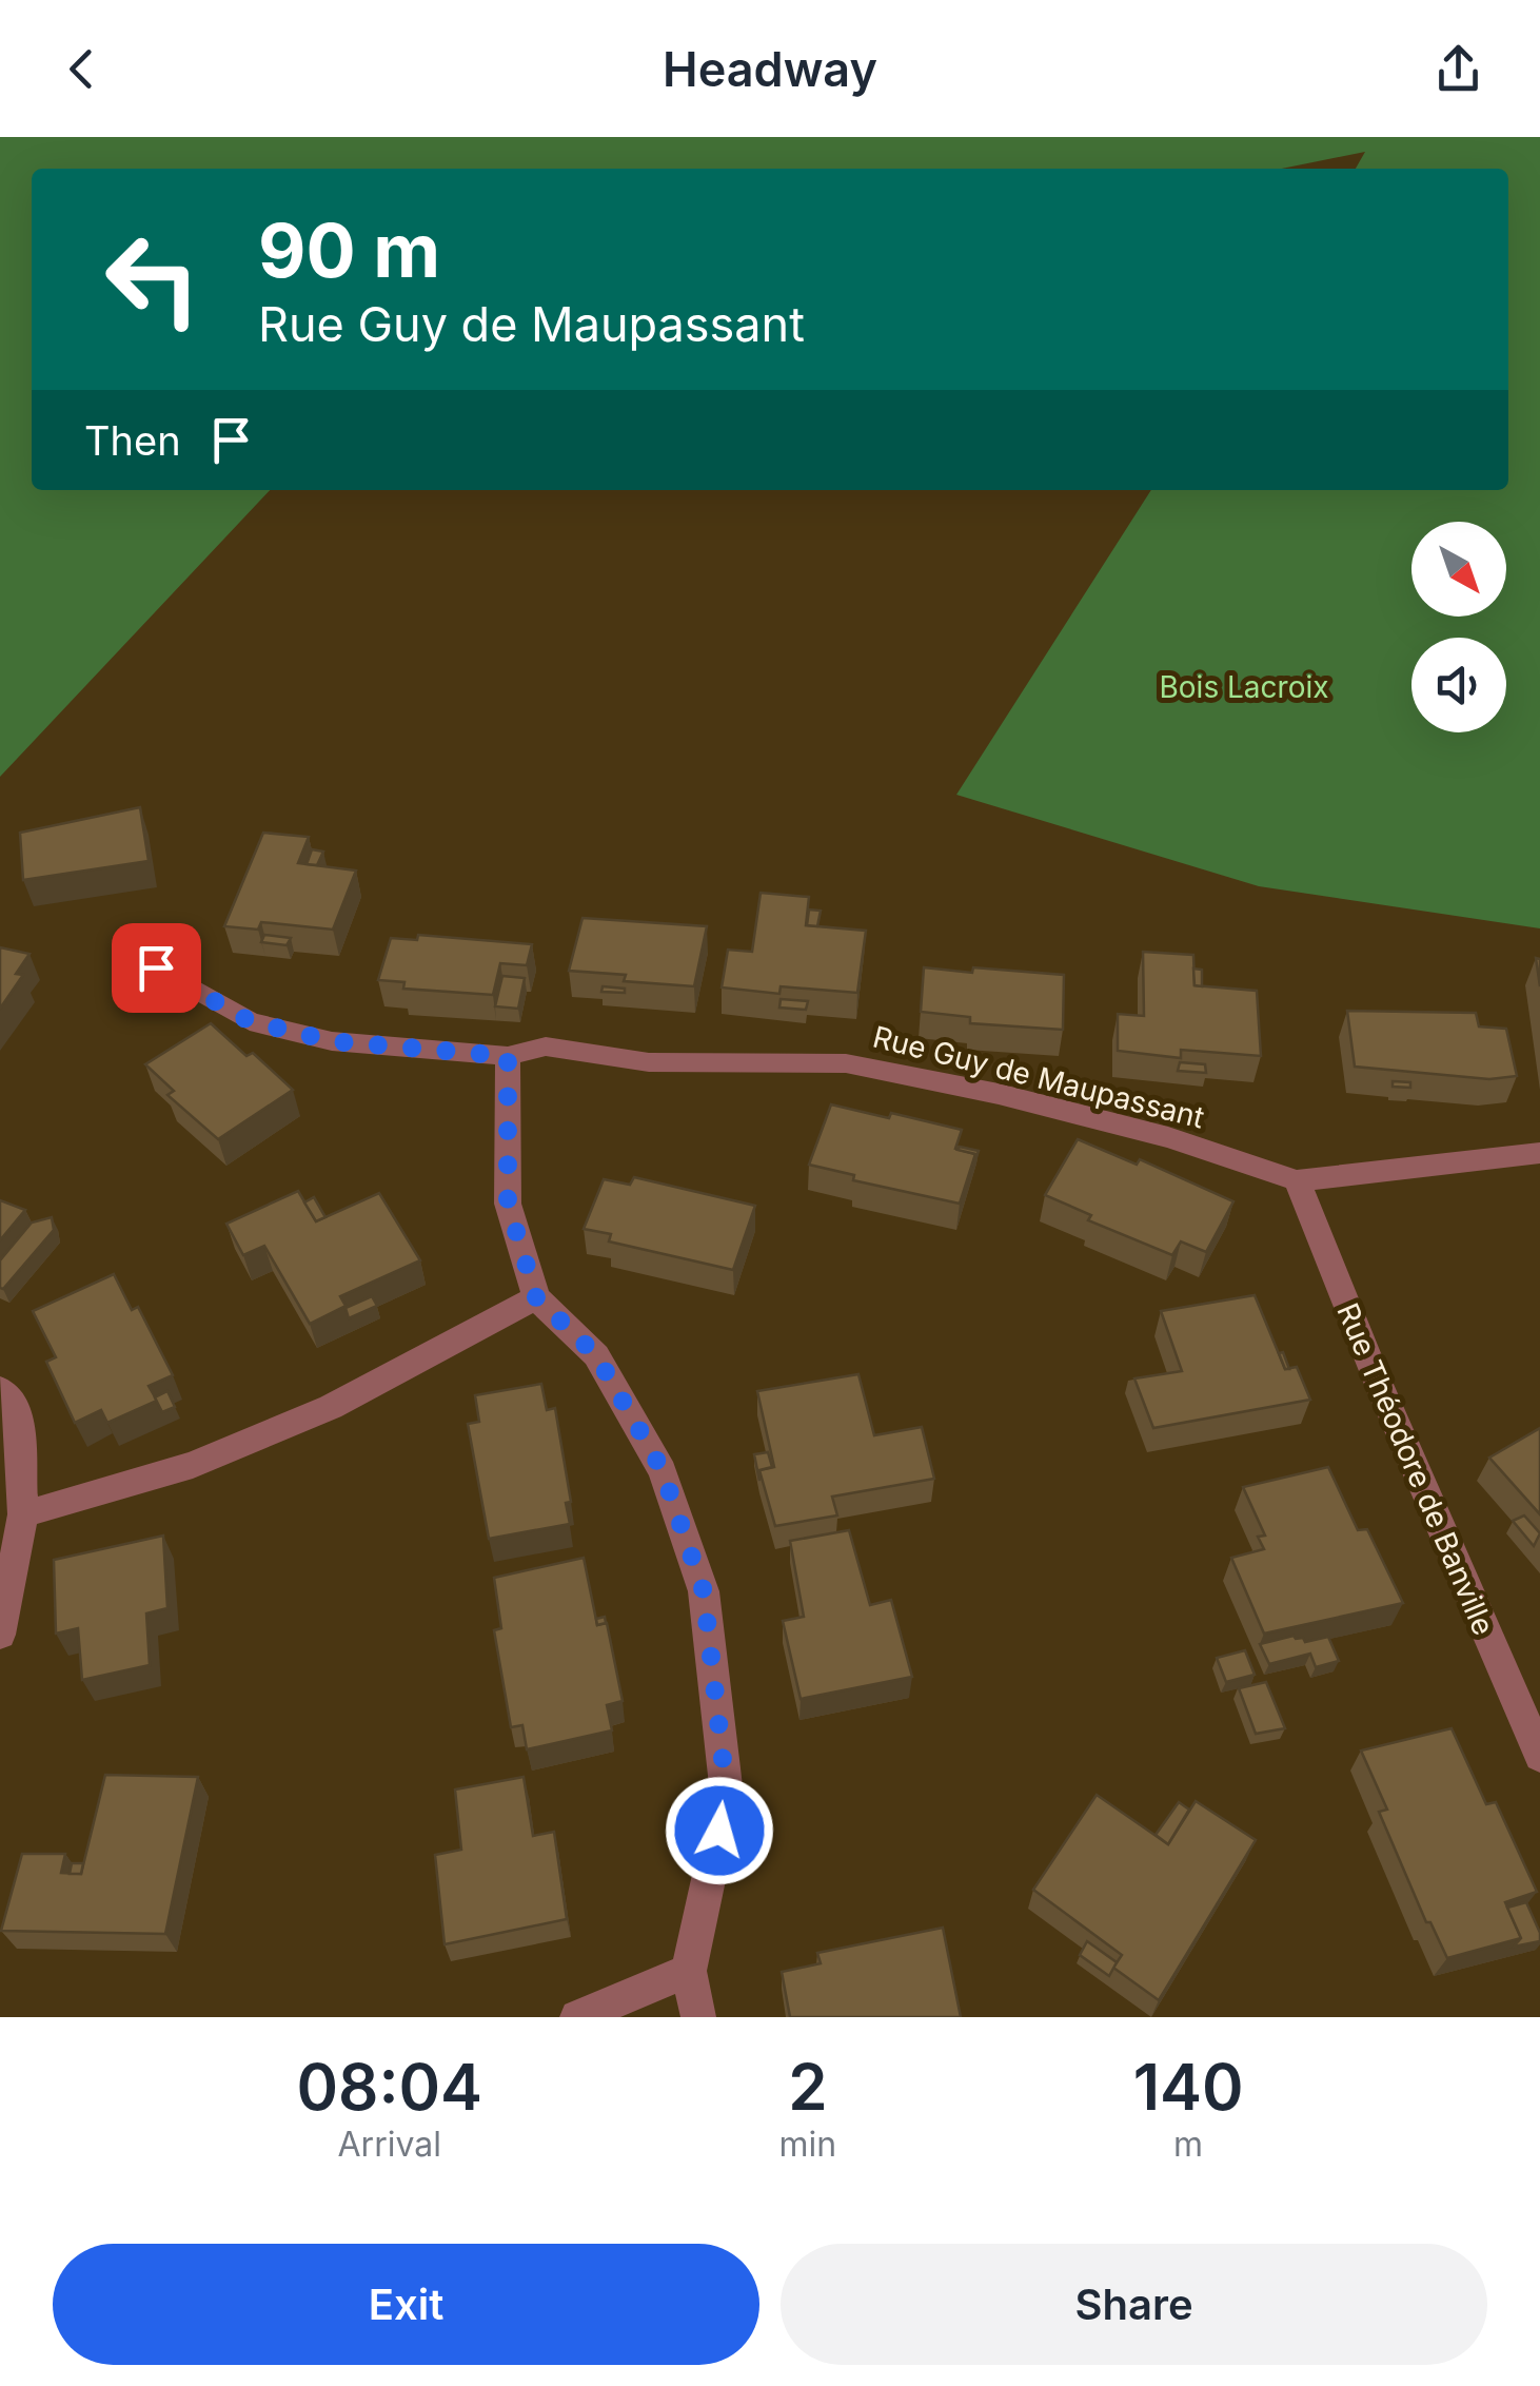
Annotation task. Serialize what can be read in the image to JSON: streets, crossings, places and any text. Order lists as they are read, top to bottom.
{
  "streets": {
    "street": ["Rue Guy de Maupassant", "Rue Théodore de Banville"]
  },
  "crossings": [
    ["Rue Guy de Maupassant", "Rue Théodore de Banville"]
  ],
  "parks": ["Bois Lacroix"],
  "north": "bottom right",
  "page": {
    "header": "Headway",
    "turn": ["90 m", "Rue Guy de Maupassant"],
    "then": "Then",
    "eta": [
      "08:04",
      "Arrival",
      "2",
      "min",
      "140",
      "m"
    ],
    "buttons": ["Exit", "Share"]
  }
}
